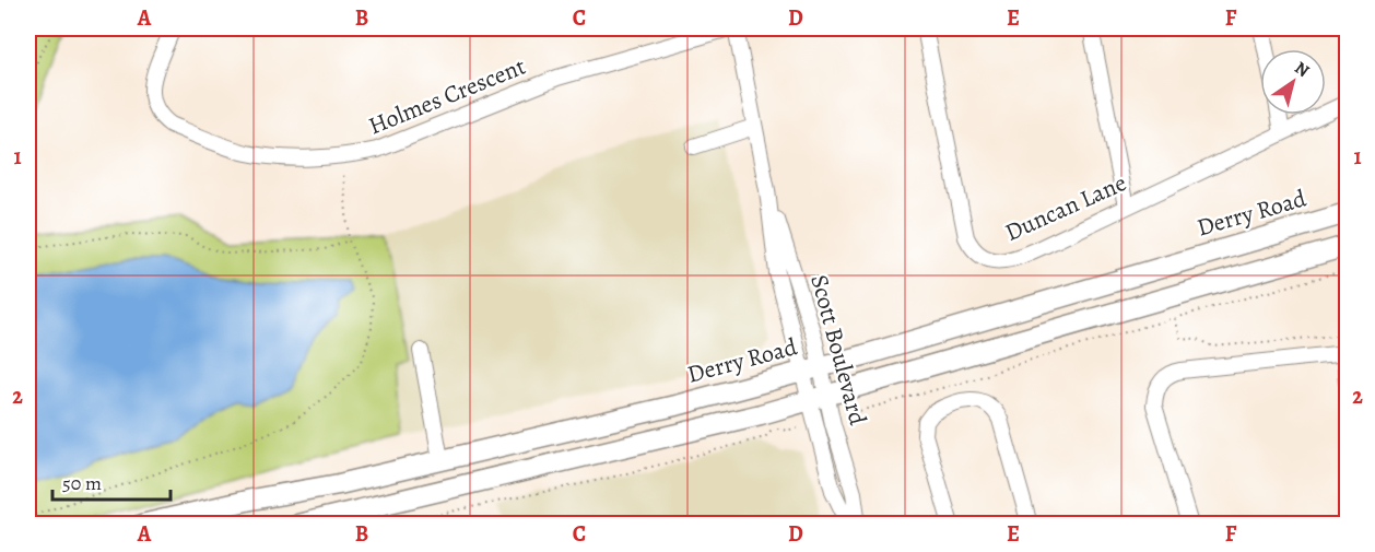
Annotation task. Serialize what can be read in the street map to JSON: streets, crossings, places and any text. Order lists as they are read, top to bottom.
{
  "streets": {
    "main road": ["Derry Road"],
    "street": ["Holmes Crescent", "Duncan Lane", "Scott Boulevard"]
  },
  "crossings": [
    ["Derry Road", "Scott Boulevard"]
  ],
  "scale_bar": "50 m",
  "north": "top right",
  "grid": {
    "columns": [
      "A",
      "B",
      "C",
      "D",
      "E",
      "F"
    ],
    "rows": ["1", "2"]
  }
}
